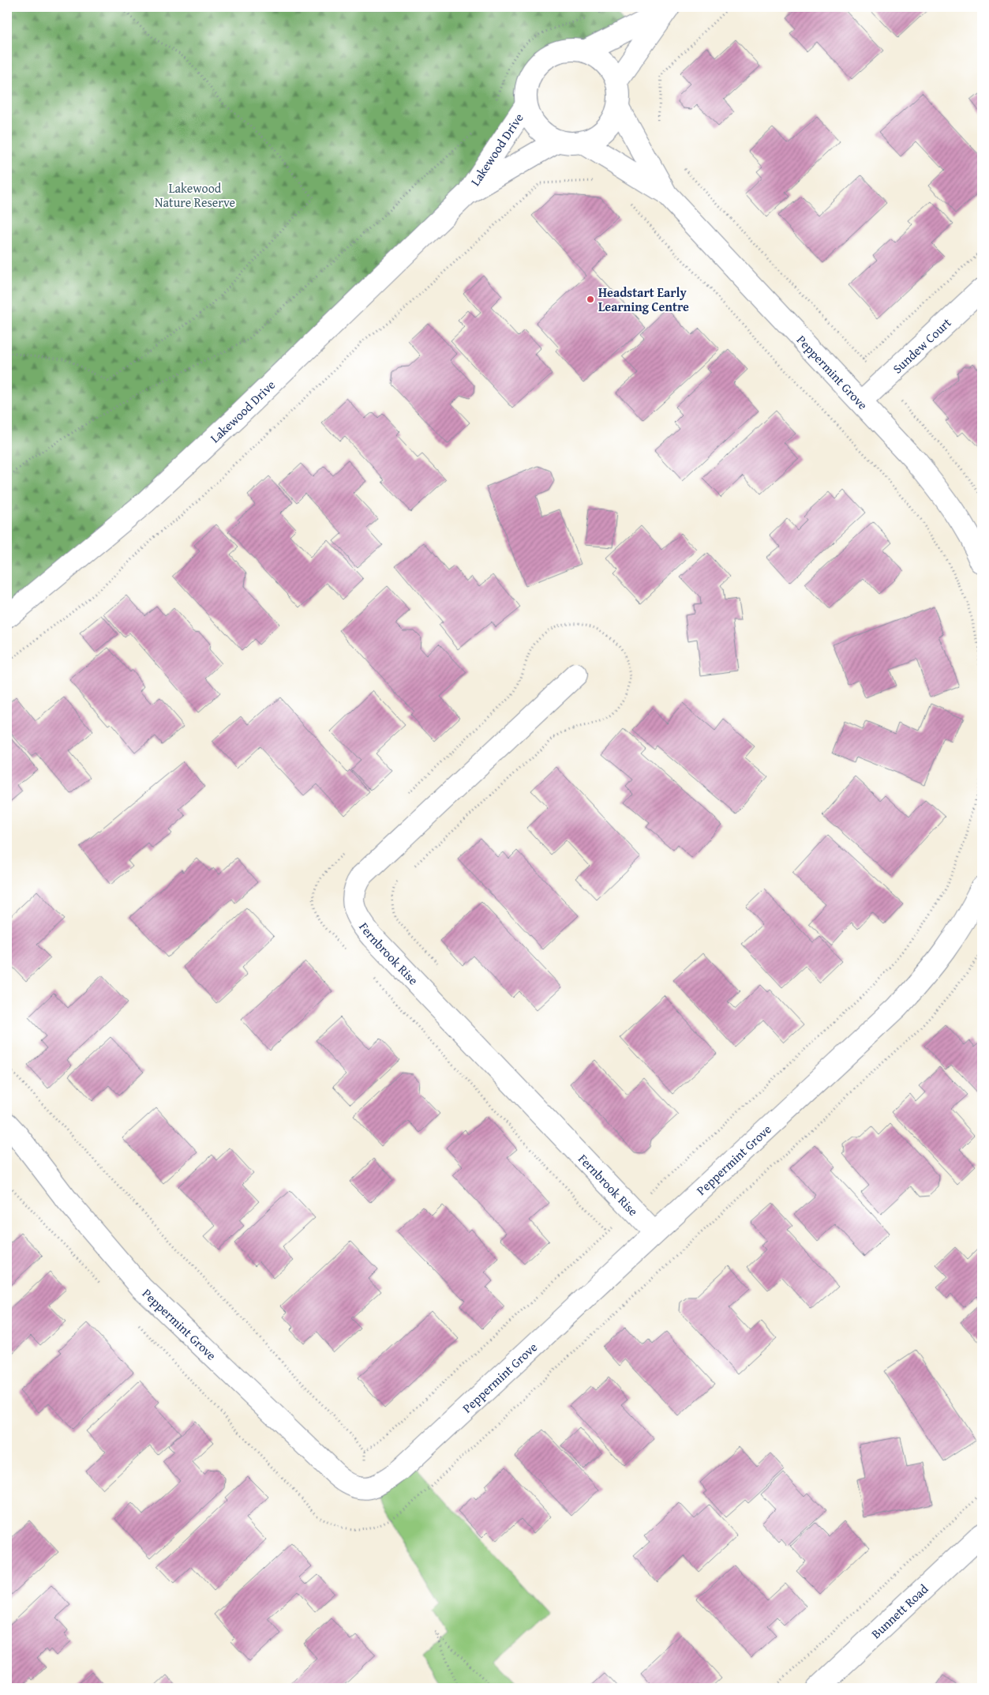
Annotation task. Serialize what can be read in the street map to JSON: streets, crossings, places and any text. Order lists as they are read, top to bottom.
{
  "streets": {
    "street": [
      "Lakewood Drive",
      "Sundew Court",
      "Peppermint Grove",
      "Fernbrook Rise",
      "Bunnett Road"
    ]
  },
  "crossings": [
    ["Lakewood Drive", "Peppermint Grove"],
    ["Sundew Court", "Peppermint Grove"],
    ["Peppermint Grove", "Fernbrook Rise"]
  ],
  "parks": ["Lakewood Nature Reserve"],
  "places": ["Headstart Early Learning Centre"]
}
